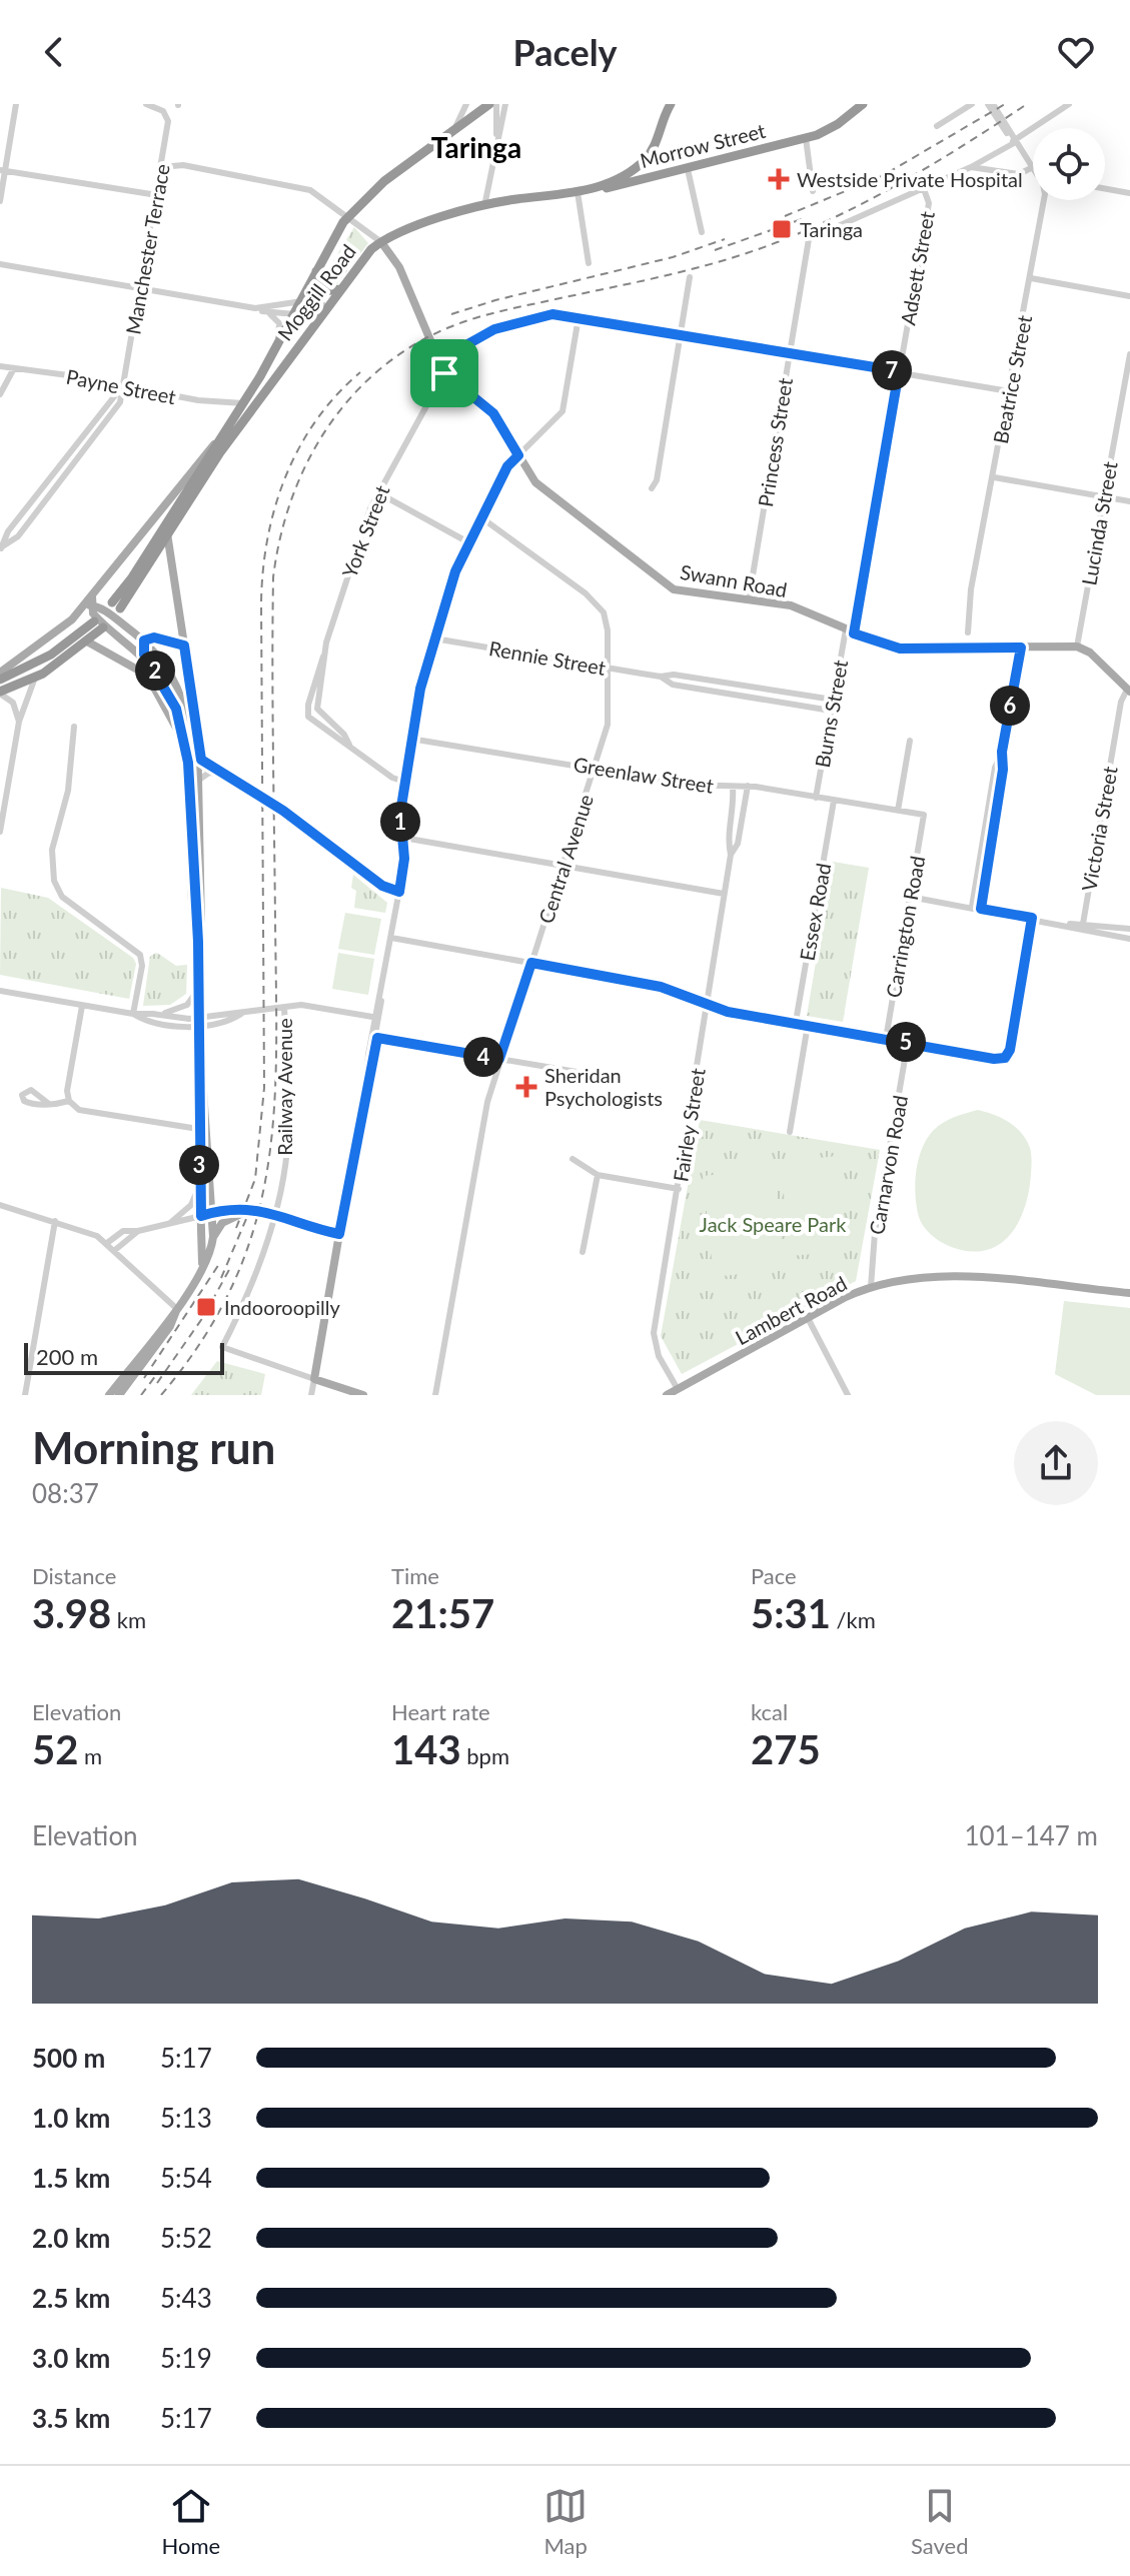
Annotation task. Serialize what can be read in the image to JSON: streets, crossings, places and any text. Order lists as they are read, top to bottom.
{
  "streets": {
    "highway": ["Morrow Street", "Moggill Road"],
    "main road": ["Swann Road", "Lambert Road"],
    "street": [
      "Manchester Terrace",
      "Adsett Street",
      "Beatrice Street",
      "Payne Street",
      "Princess Street",
      "Lucinda Street",
      "York Street",
      "Rennie Street",
      "Burns Street",
      "Greenlaw Street",
      "Victoria Street",
      "Central Avenue",
      "Essex Road",
      "Carrington Road",
      "Railway Avenue",
      "Fairley Street",
      "Carnarvon Road"
    ]
  },
  "crossings": [
    ["Morrow Street", "Moggill Road"],
    ["Manchester Terrace", "Payne Street"],
    ["Adsett Street", "Princess Street"],
    ["Adsett Street", "Swann Road"],
    ["Adsett Street", "Burns Street"],
    ["Moggill Road", "Payne Street"],
    ["Moggill Road", "Swann Road"],
    ["Princess Street", "Swann Road"],
    ["Lucinda Street", "Swann Road"],
    ["York Street", "Swann Road"],
    ["Swann Road", "Burns Street"],
    ["Rennie Street", "Burns Street"],
    ["Rennie Street", "Central Avenue"],
    ["Burns Street", "Greenlaw Street"],
    ["Greenlaw Street", "Central Avenue"],
    ["Greenlaw Street", "Essex Road"],
    ["Greenlaw Street", "Carrington Road"],
    ["Greenlaw Street", "Fairley Street"],
    ["Fairley Street", "Lambert Road"],
    ["Carnarvon Road", "Lambert Road"]
  ],
  "districts": ["Taringa"],
  "parks": ["Jack Speare Park"],
  "places": {
    "health": ["Westside Private Hospital", "Sheridan Psychologists"],
    "transit": ["Taringa", "Indooroopilly"]
  },
  "scale_bar": "200 m",
  "page": {
    "header": "Pacely",
    "pins": [
      "7",
      "2",
      "6",
      "1",
      "5",
      "4",
      "3"
    ],
    "scale": "200 m",
    "heading": ["Morning run", "08:37"],
    "stats": [
      ["Distance", "3.98 km"],
      ["Time", "21:57"],
      ["Pace", "5:31 /km"],
      ["Elevation", "52 m"],
      ["Heart rate", "143 bpm"],
      ["kcal", "275"]
    ],
    "chart": ["Elevation", "101–147 m"],
    "list": [
      {
        "name": "500 m",
        "note": "5:17"
      },
      {
        "name": "1.0 km",
        "note": "5:13"
      },
      {
        "name": "1.5 km",
        "note": "5:54"
      },
      {
        "name": "2.0 km",
        "note": "5:52"
      },
      {
        "name": "2.5 km",
        "note": "5:43"
      },
      {
        "name": "3.0 km",
        "note": "5:19"
      },
      {
        "name": "3.5 km",
        "note": "5:17"
      }
    ],
    "tabs": ["Home", "Map", "Saved"]
  }
}
